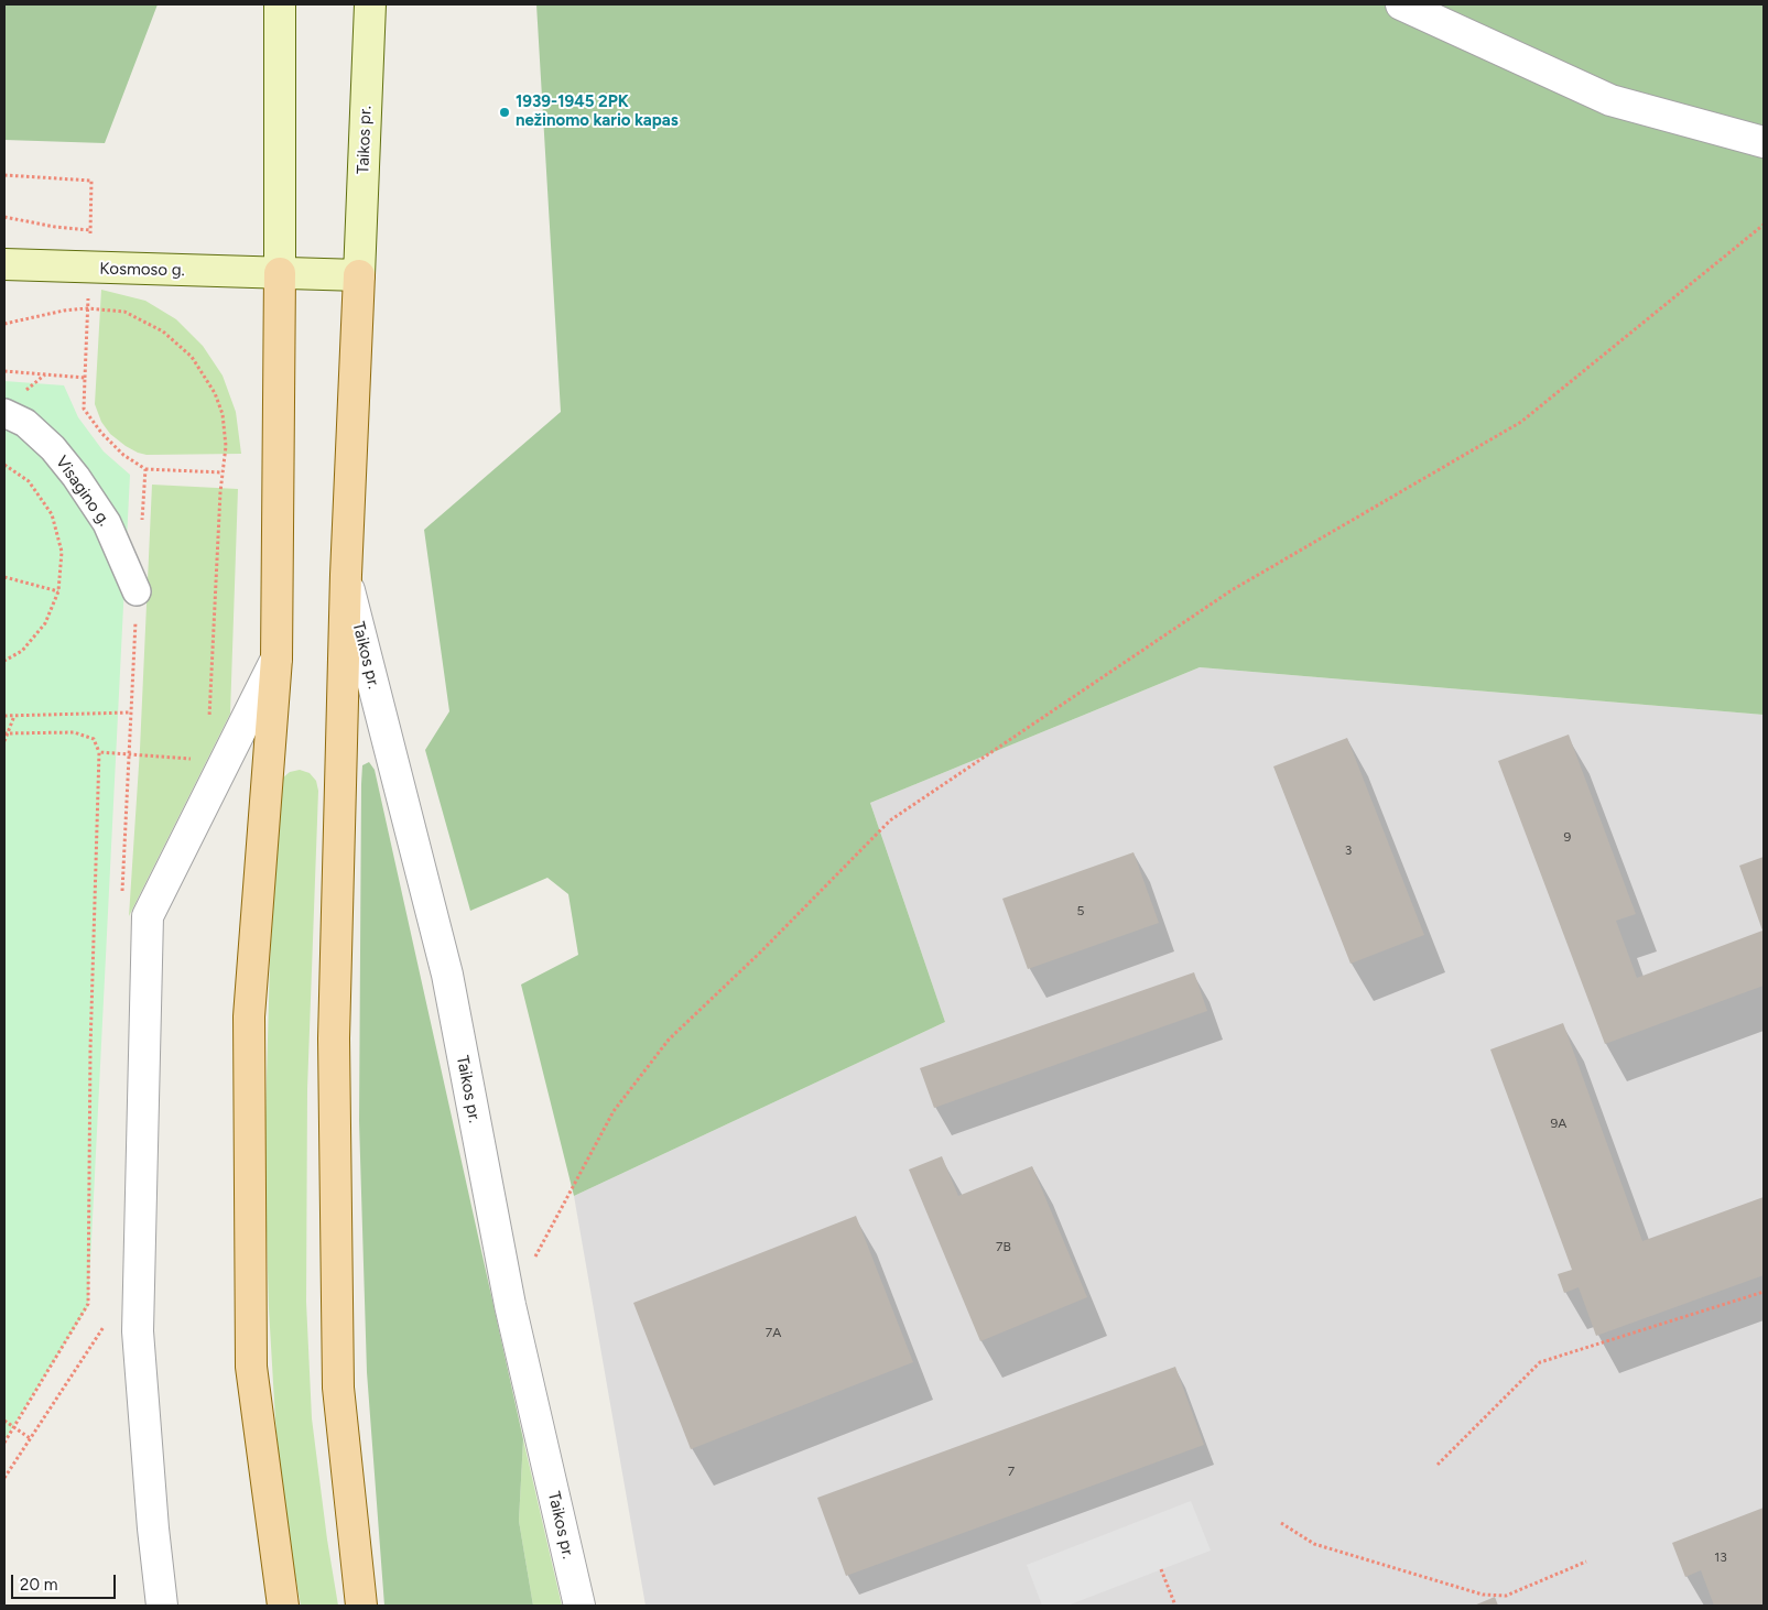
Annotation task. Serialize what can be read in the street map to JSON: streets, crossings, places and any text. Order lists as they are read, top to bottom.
{
  "streets": {
    "main road": ["Taikos pr.", "Kosmoso g."],
    "street": ["Visagino g."]
  },
  "places": ["1939-1945 2PK nežinomo kario kapas"],
  "house_numbers": [
    "9",
    "3",
    "5",
    "9A",
    "7B",
    "7A",
    "7",
    "13"
  ],
  "scale_bar": "20 m"
}
